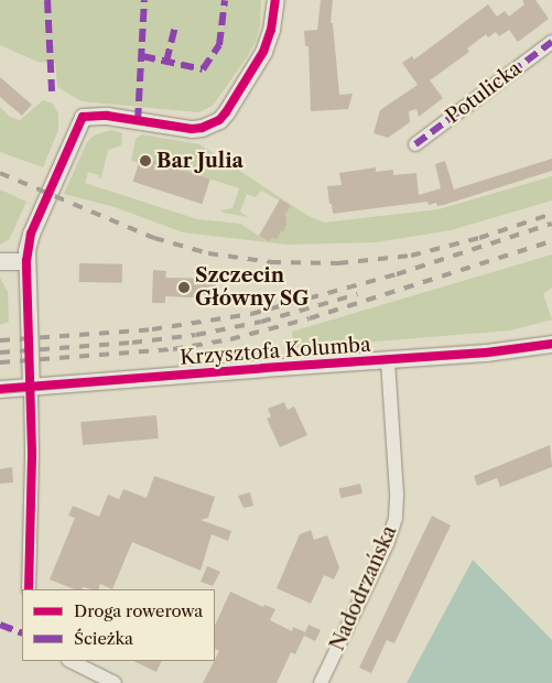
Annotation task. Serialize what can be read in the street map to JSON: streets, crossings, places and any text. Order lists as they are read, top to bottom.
{
  "streets": {
    "street": ["Potulicka", "Krzysztofa Kolumba", "Nadodrzańska"]
  },
  "crossings": [
    ["Krzysztofa Kolumba", "Nadodrzańska"]
  ],
  "places": ["Bar Julia", "Szczecin Główny SG"],
  "legend": ["Droga rowerowa", "Ścieżka"]
}
